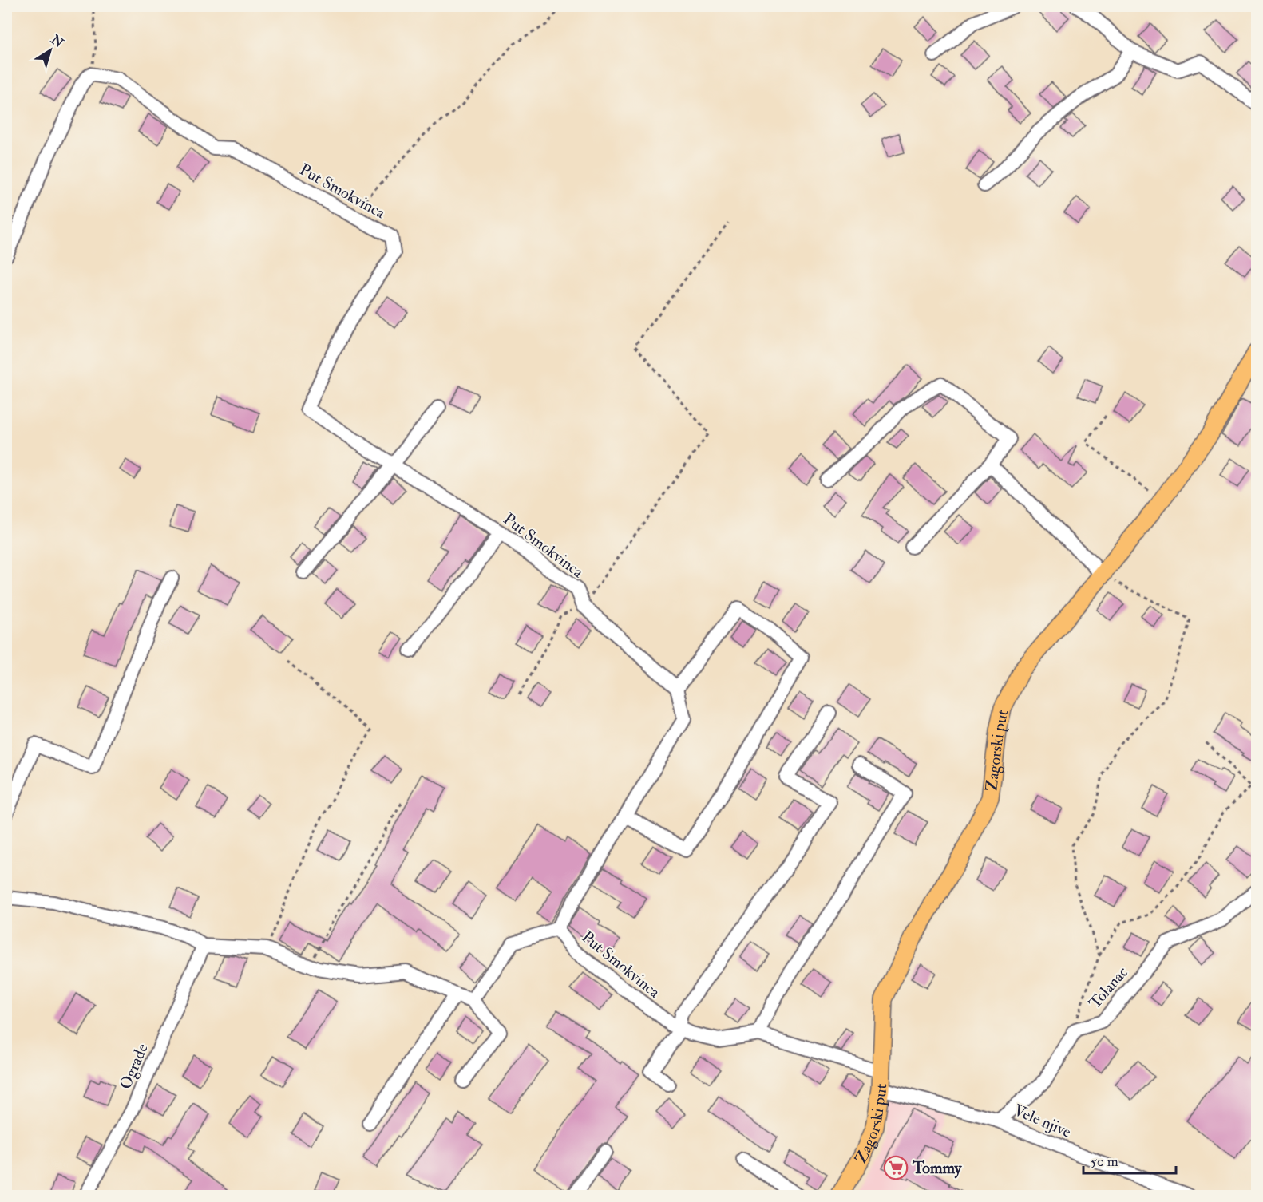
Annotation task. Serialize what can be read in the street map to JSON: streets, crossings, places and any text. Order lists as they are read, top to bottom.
{
  "streets": {
    "main road": ["Zagorski put"],
    "street": [
      "Put Smokvinca",
      "Tolanac",
      "Ograde",
      "Vele njive"
    ]
  },
  "crossings": [
    ["Put Smokvinca", "Zagorski put"],
    ["Put Smokvinca", "Vele njive"],
    ["Zagorski put", "Vele njive"]
  ],
  "places": {
    "supermarket": ["Tommy"]
  },
  "scale_bar": "50 m",
  "north": "top right"
}
